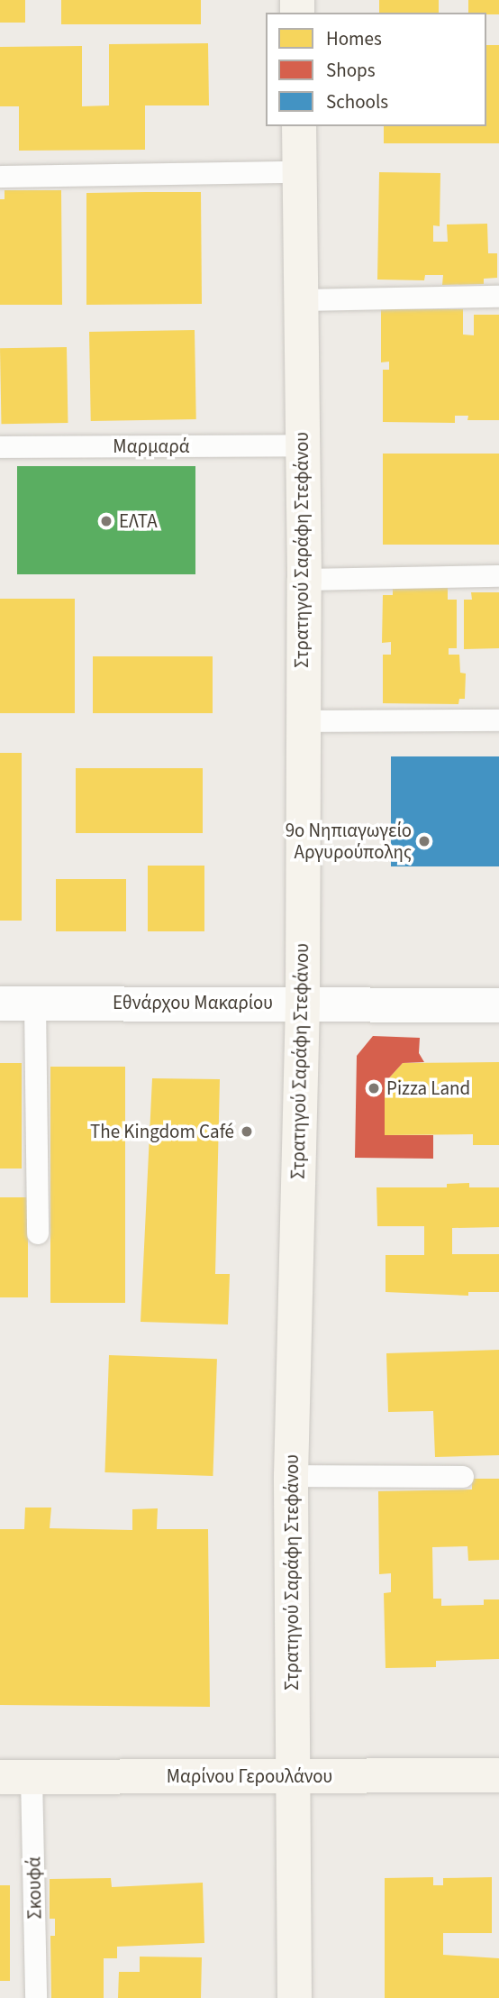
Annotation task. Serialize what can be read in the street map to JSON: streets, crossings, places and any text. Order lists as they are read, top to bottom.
{
  "streets": {
    "street": ["Στρατηγού Σαράφη Στεφάνου", "Εθνάρχου Μακαρίου", "Μαρίνου Γερουλάνου"],
    "lane": ["Μαρμαρά", "Σκουφά"]
  },
  "crossings": [
    ["Μαρμαρά", "Στρατηγού Σαράφη Στεφάνου"],
    ["Στρατηγού Σαράφη Στεφάνου", "Εθνάρχου Μακαρίου"],
    ["Στρατηγού Σαράφη Στεφάνου", "Μαρίνου Γερουλάνου"],
    ["Μαρίνου Γερουλάνου", "Σκουφά"]
  ],
  "places": [
    "ΕΛΤΑ",
    "9ο Νηπιαγωγείο Αργυρούπολης",
    "Pizza Land",
    "The Kingdom Café"
  ],
  "legend": ["Homes", "Shops", "Schools"]
}
